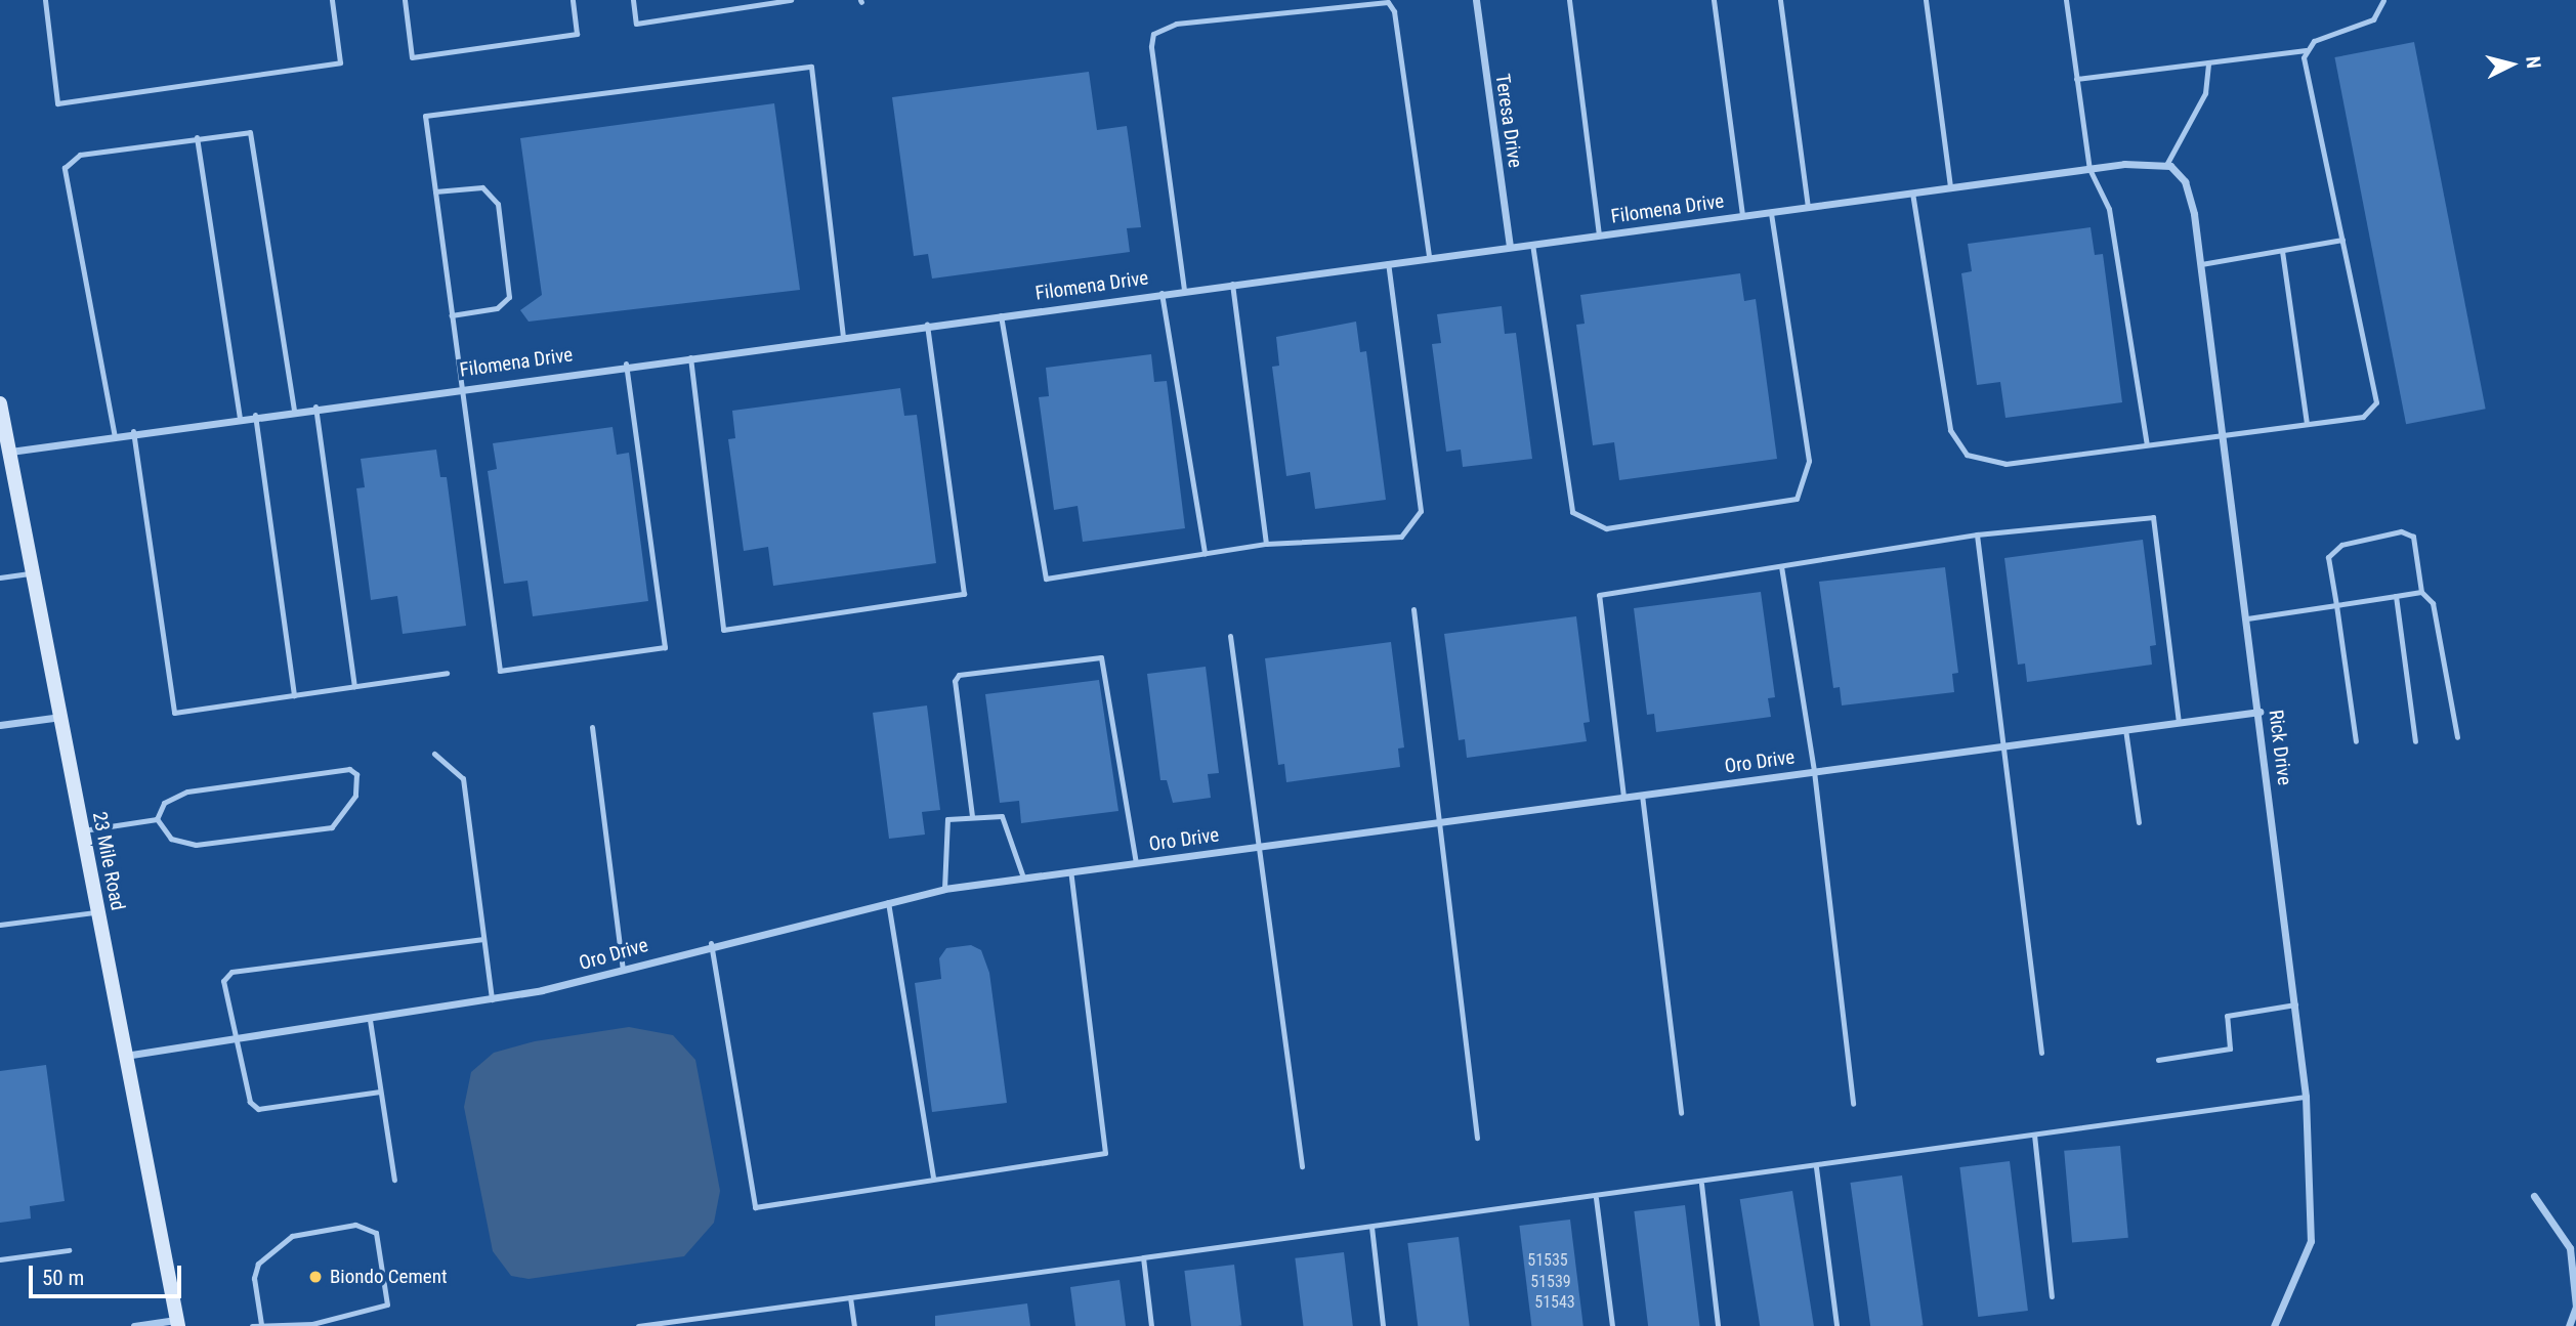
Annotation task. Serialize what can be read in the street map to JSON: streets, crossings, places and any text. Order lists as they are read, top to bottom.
{
  "streets": {
    "main road": ["23 Mile Road"],
    "street": [
      "Teresa Drive",
      "Filomena Drive",
      "Rick Drive",
      "Oro Drive"
    ]
  },
  "crossings": [
    ["Teresa Drive", "Filomena Drive"],
    ["Filomena Drive", "Rick Drive"],
    ["Filomena Drive", "23 Mile Road"],
    ["Rick Drive", "Oro Drive"],
    ["Oro Drive", "23 Mile Road"]
  ],
  "places": ["Biondo Cement"],
  "house_numbers": ["51535", "51539", "51543"],
  "scale_bar": "50 m",
  "north": "right"
}
